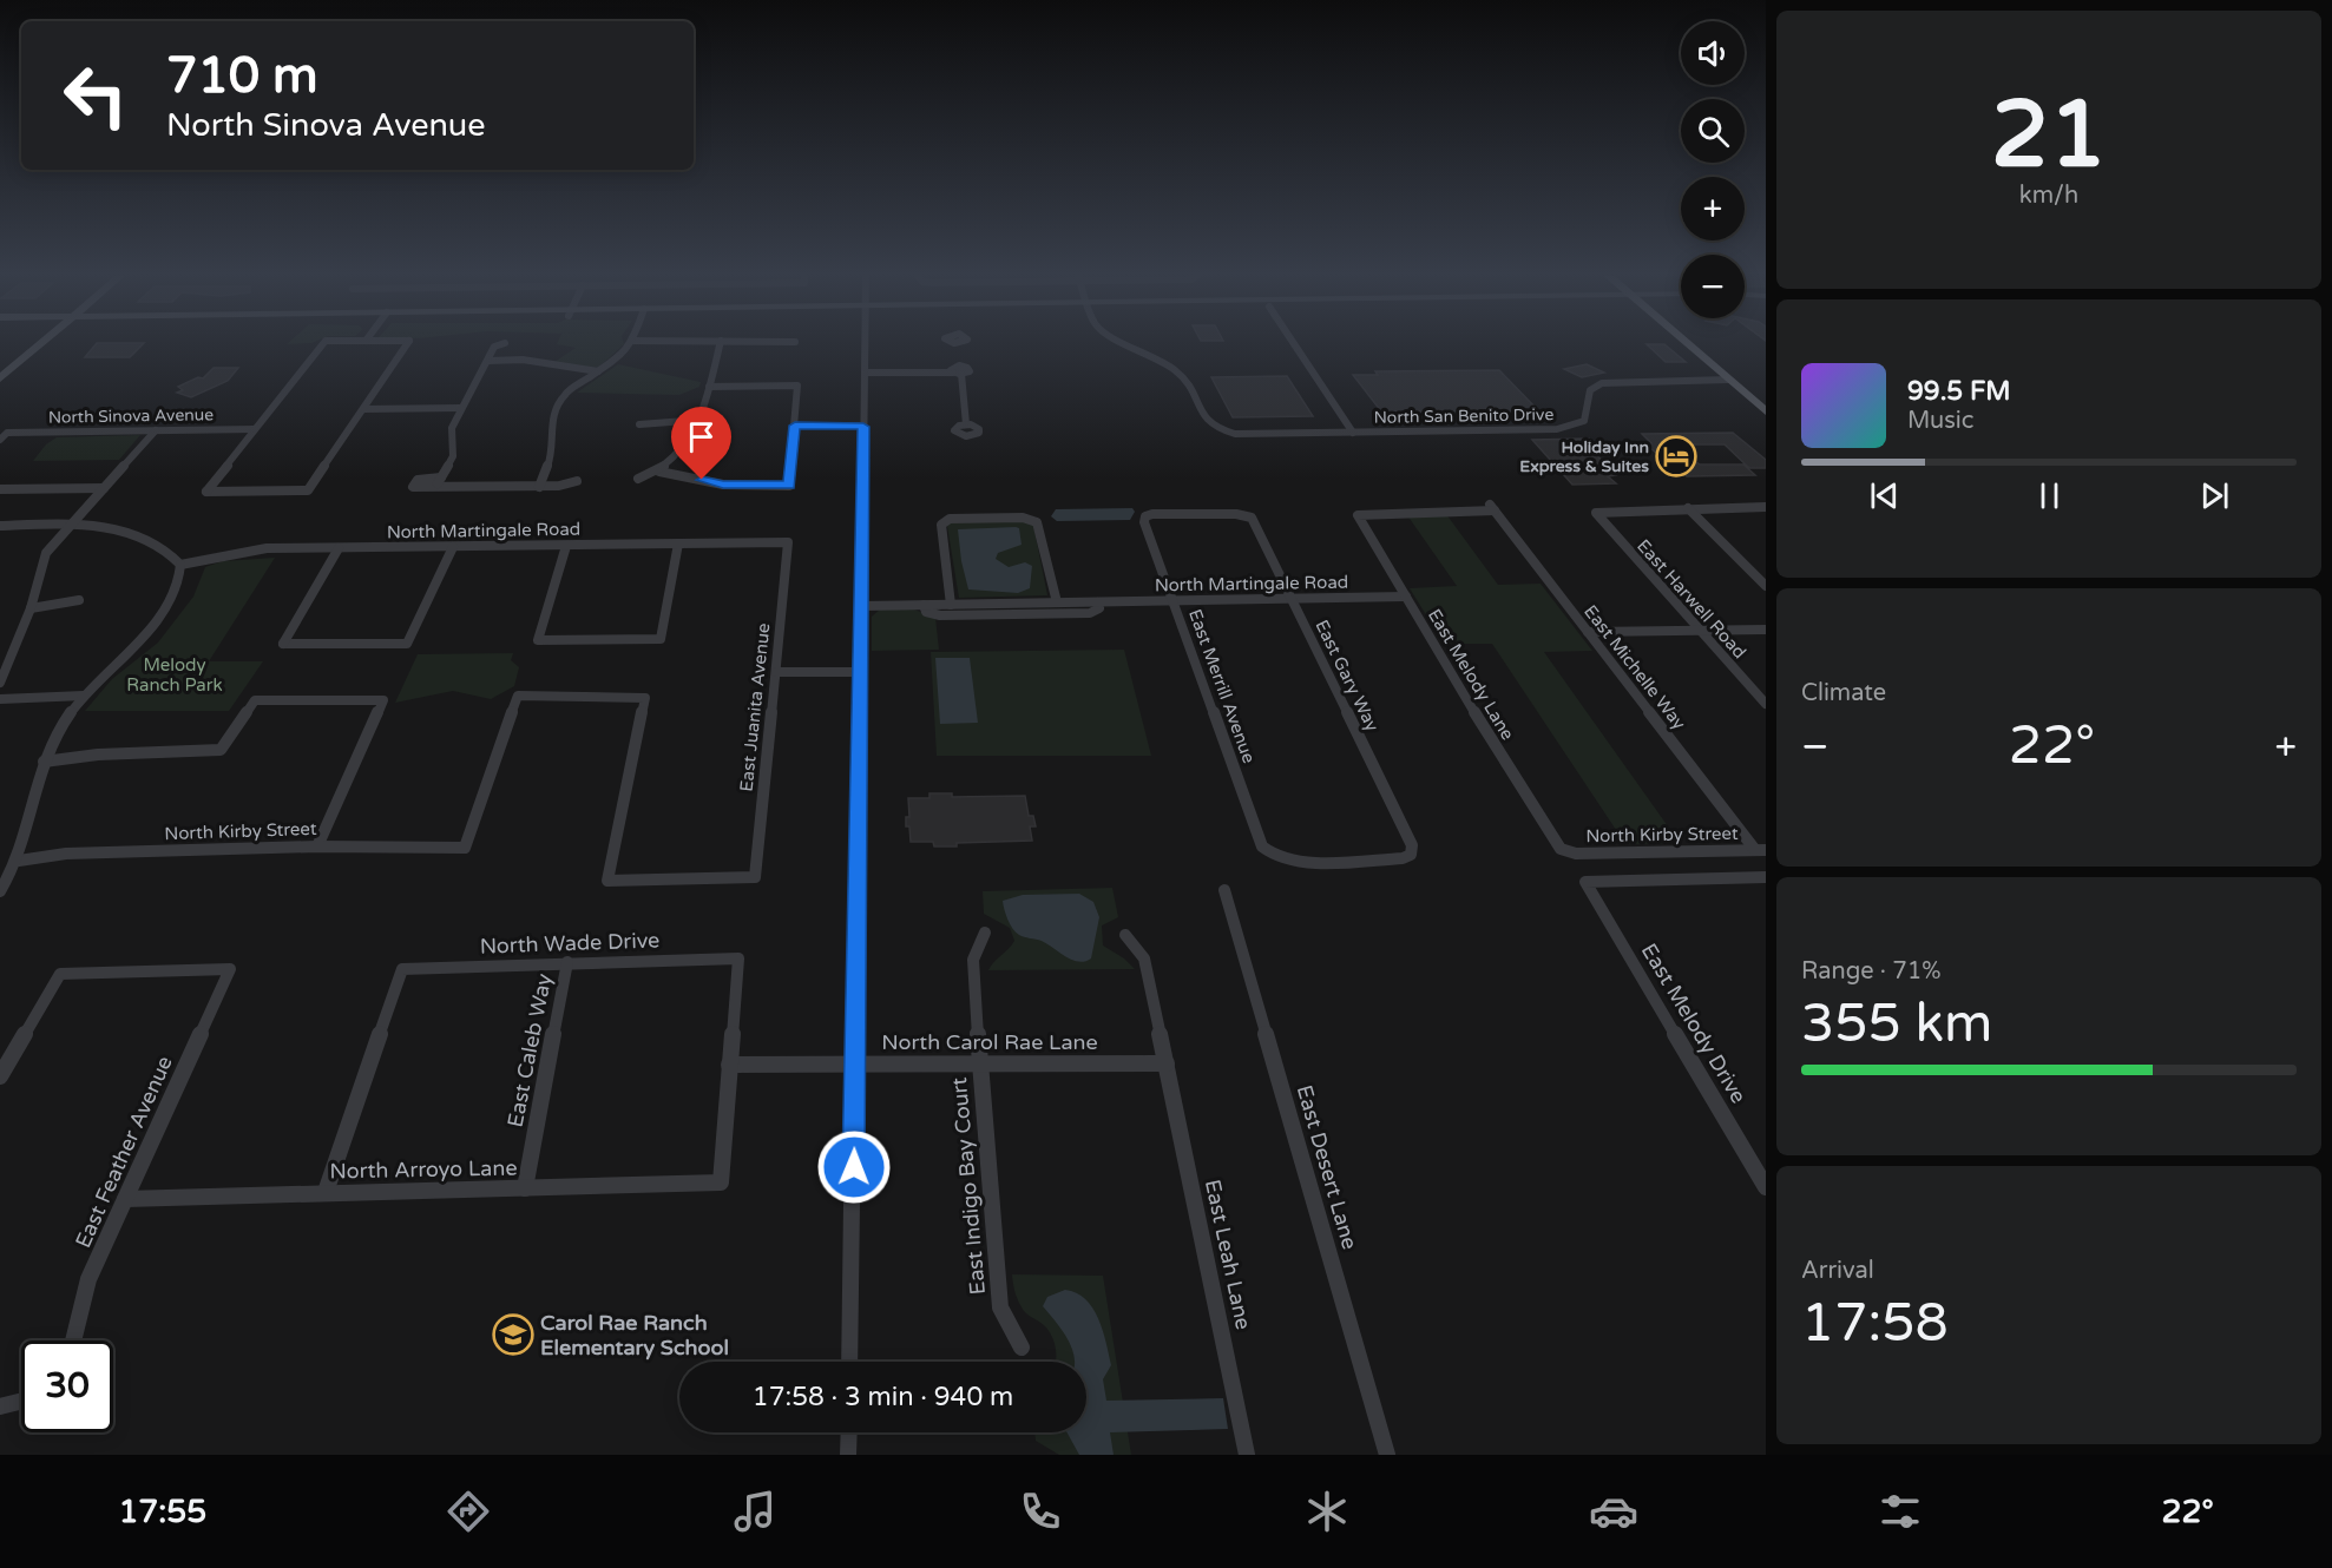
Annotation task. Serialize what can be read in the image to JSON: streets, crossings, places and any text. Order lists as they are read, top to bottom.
{
  "streets": {
    "street": [
      "North Sinova Avenue",
      "North San Benito Drive",
      "North Martingale Road",
      "East Harwell Road",
      "East Michelle Way",
      "East Melody Lane",
      "East Gary Way",
      "East Merrill Avenue",
      "East Juanita Avenue",
      "North Kirby Street",
      "North Wade Drive",
      "East Melody Drive",
      "North Carol Rae Lane",
      "East Caleb Way",
      "East Feather Avenue",
      "East Desert Lane",
      "North Arroyo Lane",
      "East Indigo Bay Court",
      "East Leah Lane"
    ]
  },
  "crossings": [
    ["North Martingale Road", "East Melody Lane"],
    ["North Martingale Road", "East Gary Way"],
    ["North Martingale Road", "East Merrill Avenue"],
    ["North Martingale Road", "East Juanita Avenue"],
    ["East Michelle Way", "East Melody Lane"],
    ["East Michelle Way", "North Kirby Street"],
    ["East Melody Lane", "North Kirby Street"],
    ["East Gary Way", "East Merrill Avenue"],
    ["East Juanita Avenue", "North Kirby Street"],
    ["North Wade Drive", "North Carol Rae Lane"],
    ["North Wade Drive", "East Caleb Way"],
    ["North Wade Drive", "North Arroyo Lane"],
    ["North Carol Rae Lane", "North Arroyo Lane"],
    ["North Carol Rae Lane", "East Indigo Bay Court"],
    ["North Carol Rae Lane", "East Leah Lane"],
    ["East Caleb Way", "North Arroyo Lane"],
    ["East Feather Avenue", "North Arroyo Lane"]
  ],
  "parks": ["Melody Ranch Park"],
  "places": {
    "hotel": ["Holiday Inn Express & Suites"],
    "school or university": ["Carol Rae Ranch Elementary School"]
  },
  "page": {
    "tile": [
      ["21", "km/h"],
      "Climate",
      ["Range · 71%", "355 km"],
      ["Arrival", "17:58"]
    ],
    "map_buttons": ["+", "−"],
    "turn": ["710 m", "North Sinova Avenue"],
    "song": ["99.5 FM", "Music"],
    "heat": ["−", "22°", "+"],
    "limit": "30",
    "trip": "17:58 · 3 min · 940 m",
    "tabs": ["17:55", "22°"]
  }
}
